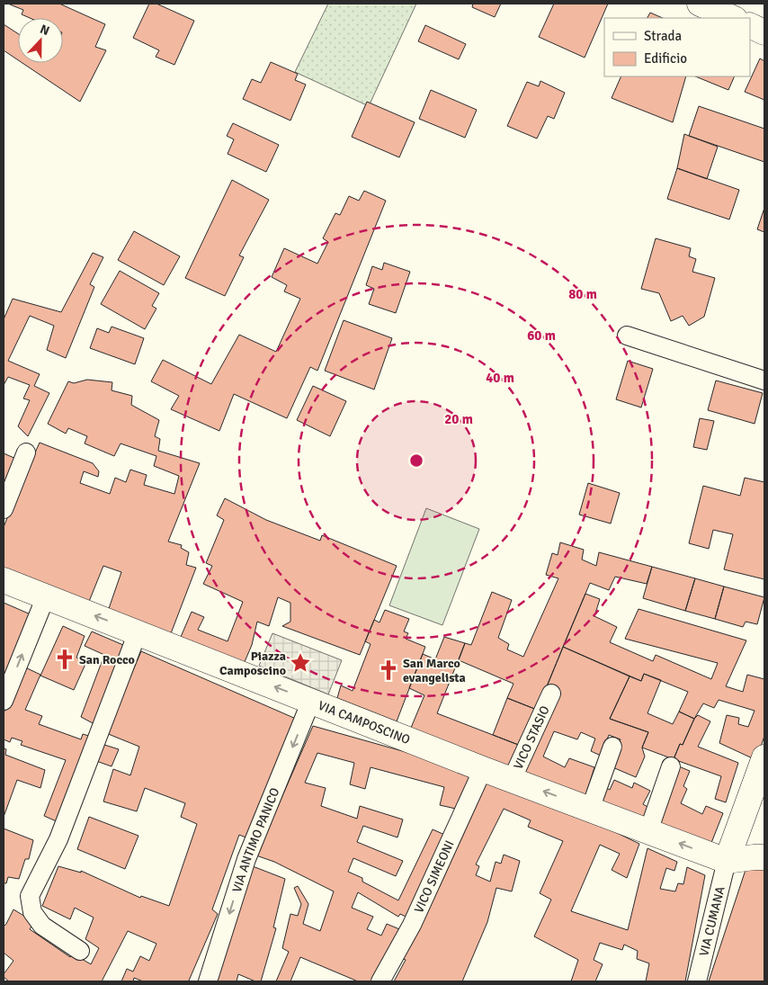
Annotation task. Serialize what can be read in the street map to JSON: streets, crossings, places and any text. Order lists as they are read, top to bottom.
{
  "streets": {
    "street": [
      "VIA CAMPOSCINO",
      "VICO STASIO",
      "VIA ANTIMO PANICO",
      "VICO SIMEONI",
      "VIA CUMANA"
    ]
  },
  "crossings": [
    ["VIA CAMPOSCINO", "VICO STASIO"],
    ["VIA CAMPOSCINO", "VIA ANTIMO PANICO"],
    ["VIA CAMPOSCINO", "VICO SIMEONI"],
    ["VIA CAMPOSCINO", "VIA CUMANA"]
  ],
  "one_way": ["VIA CAMPOSCINO", "VIA ANTIMO PANICO"],
  "places": {
    "church": ["San Rocco", "San Marco evangelista"],
    "place": ["Piazza Camposcino"]
  },
  "legend": ["Strada", "Edificio"],
  "north": "top",
  "rings": [
    "80 m",
    "60 m",
    "40 m",
    "20 m"
  ]
}
